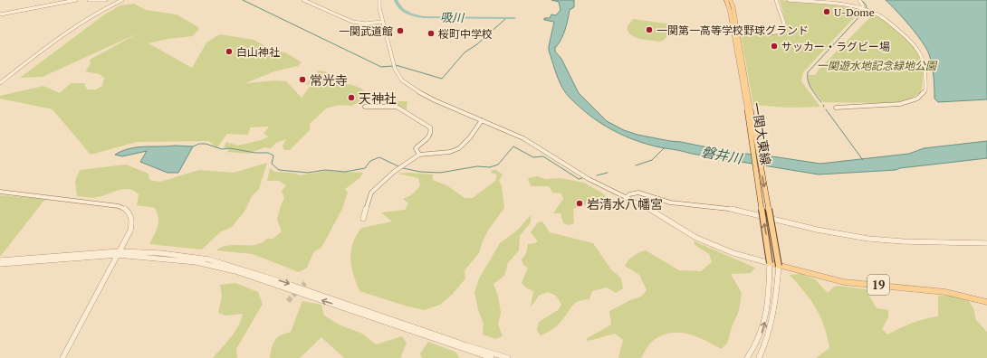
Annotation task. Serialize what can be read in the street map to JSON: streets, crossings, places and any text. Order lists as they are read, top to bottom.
{
  "streets": {
    "main road": ["一関大東線", "19"]
  },
  "crossings": [
    ["一関大東線", "19"]
  ],
  "water": ["吸川", "磐井川"],
  "parks": ["一関遊水地記念緑地公園"],
  "places": [
    "U-Dome",
    "一関第一高等学校野球グランド",
    "一関武道館",
    "桜町中学校",
    "サッカー・ラグビー場",
    "白山神社",
    "常光寺",
    "天神社",
    "岩清水八幡宮"
  ]
}
